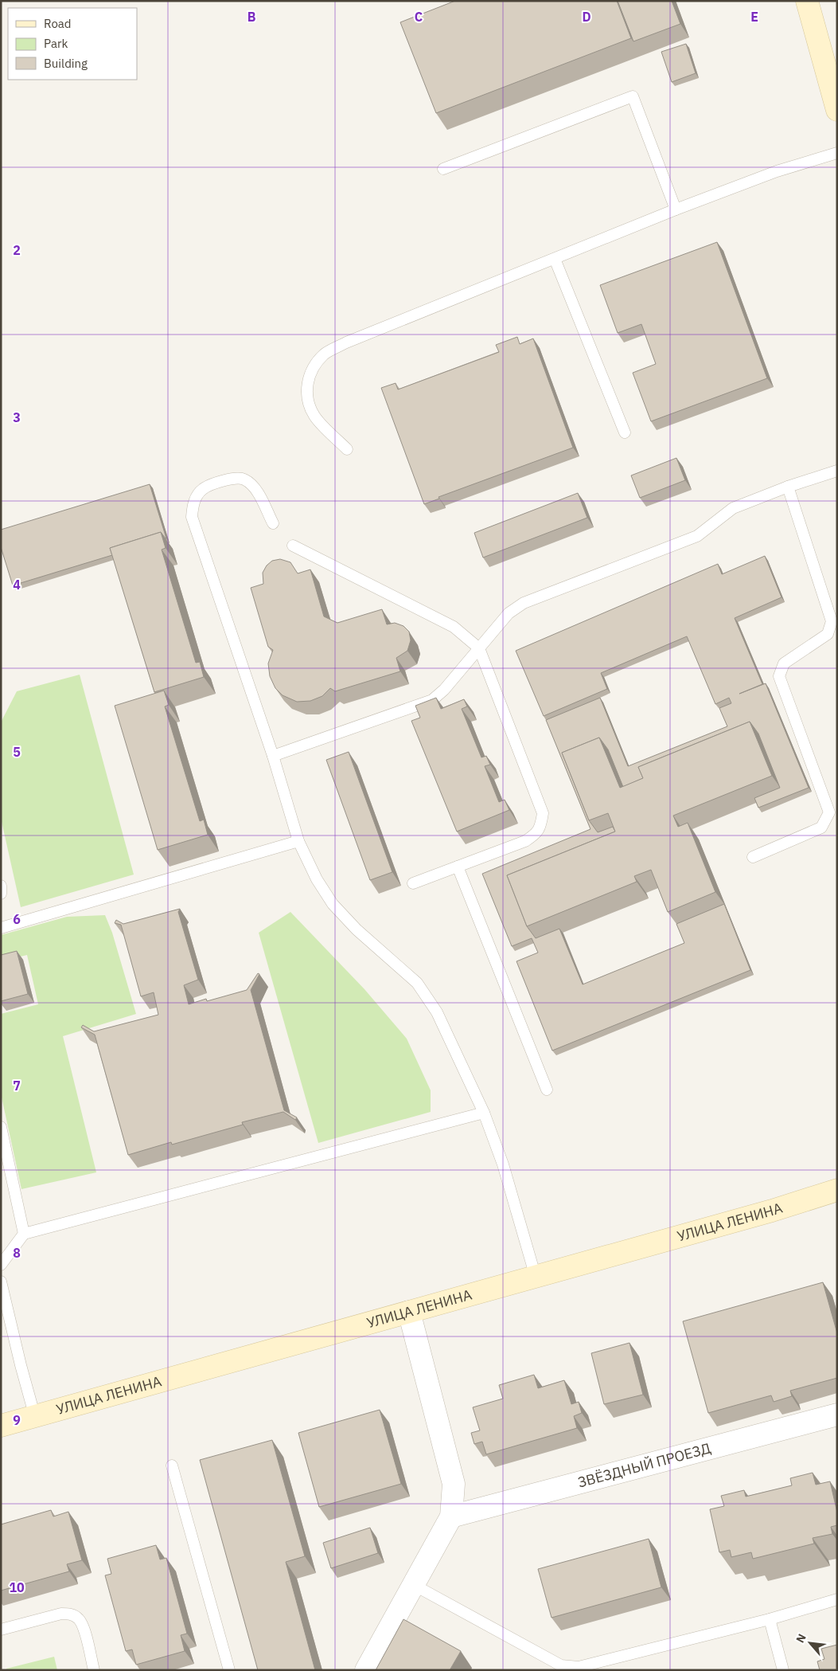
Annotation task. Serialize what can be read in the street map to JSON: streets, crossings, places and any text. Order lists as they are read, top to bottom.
{
  "streets": {
    "street": ["УЛИЦА ЛЕНИНА", "ЗВЁЗДНЫЙ ПРОЕЗД"]
  },
  "legend": ["Road", "Park", "Building"],
  "north": "top left",
  "grid": {
    "columns": [
      "B",
      "C",
      "D",
      "E"
    ],
    "rows": [
      "2",
      "3",
      "4",
      "5",
      "6",
      "7",
      "8",
      "9",
      "10"
    ]
  }
}
